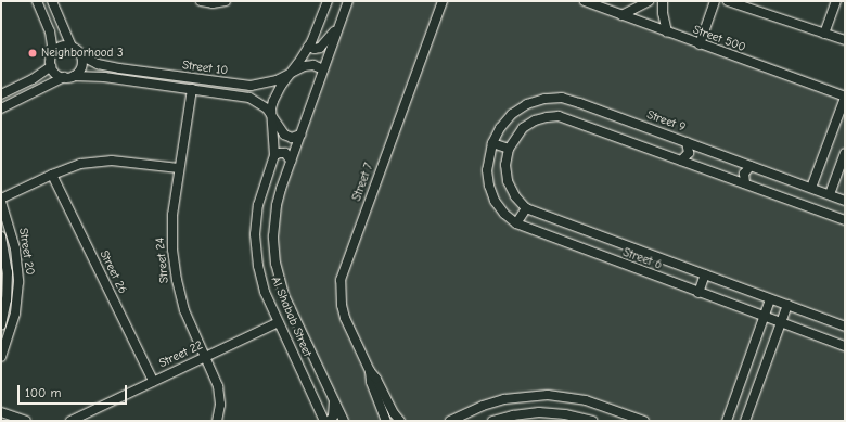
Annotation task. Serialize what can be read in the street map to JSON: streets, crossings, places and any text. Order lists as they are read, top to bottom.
{
  "streets": {
    "street": [
      "Street 500",
      "Street 10",
      "Street 9",
      "Street 7",
      "Street 20",
      "Street 6",
      "Street 24",
      "Street 26",
      "Al Shabab Street",
      "Street 22"
    ]
  },
  "crossings": [
    ["Street 10", "Street 24"],
    ["Street 10", "Al Shabab Street"],
    ["Street 9", "Street 6"],
    ["Street 24", "Street 22"],
    ["Street 26", "Street 22"],
    ["Al Shabab Street", "Street 22"]
  ],
  "places": ["Neighborhood 3"],
  "scale_bar": "100 m"
}
